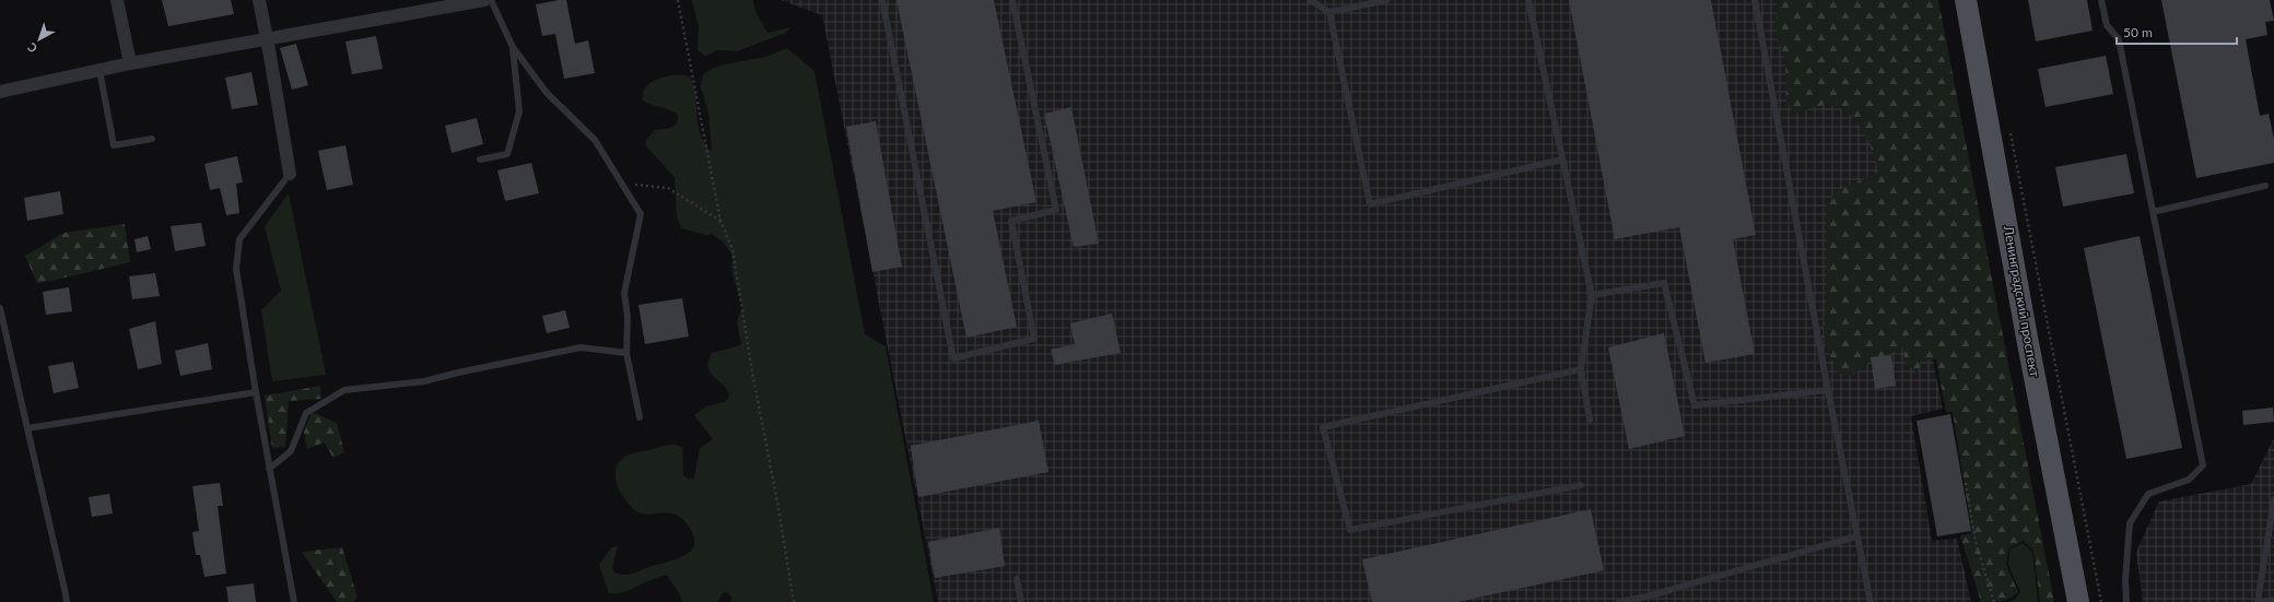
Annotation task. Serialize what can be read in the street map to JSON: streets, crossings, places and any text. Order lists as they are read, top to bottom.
{
  "streets": {
    "main road": ["Ленинградский проспект"]
  },
  "scale_bar": "50 m",
  "north": "bottom left"
}
